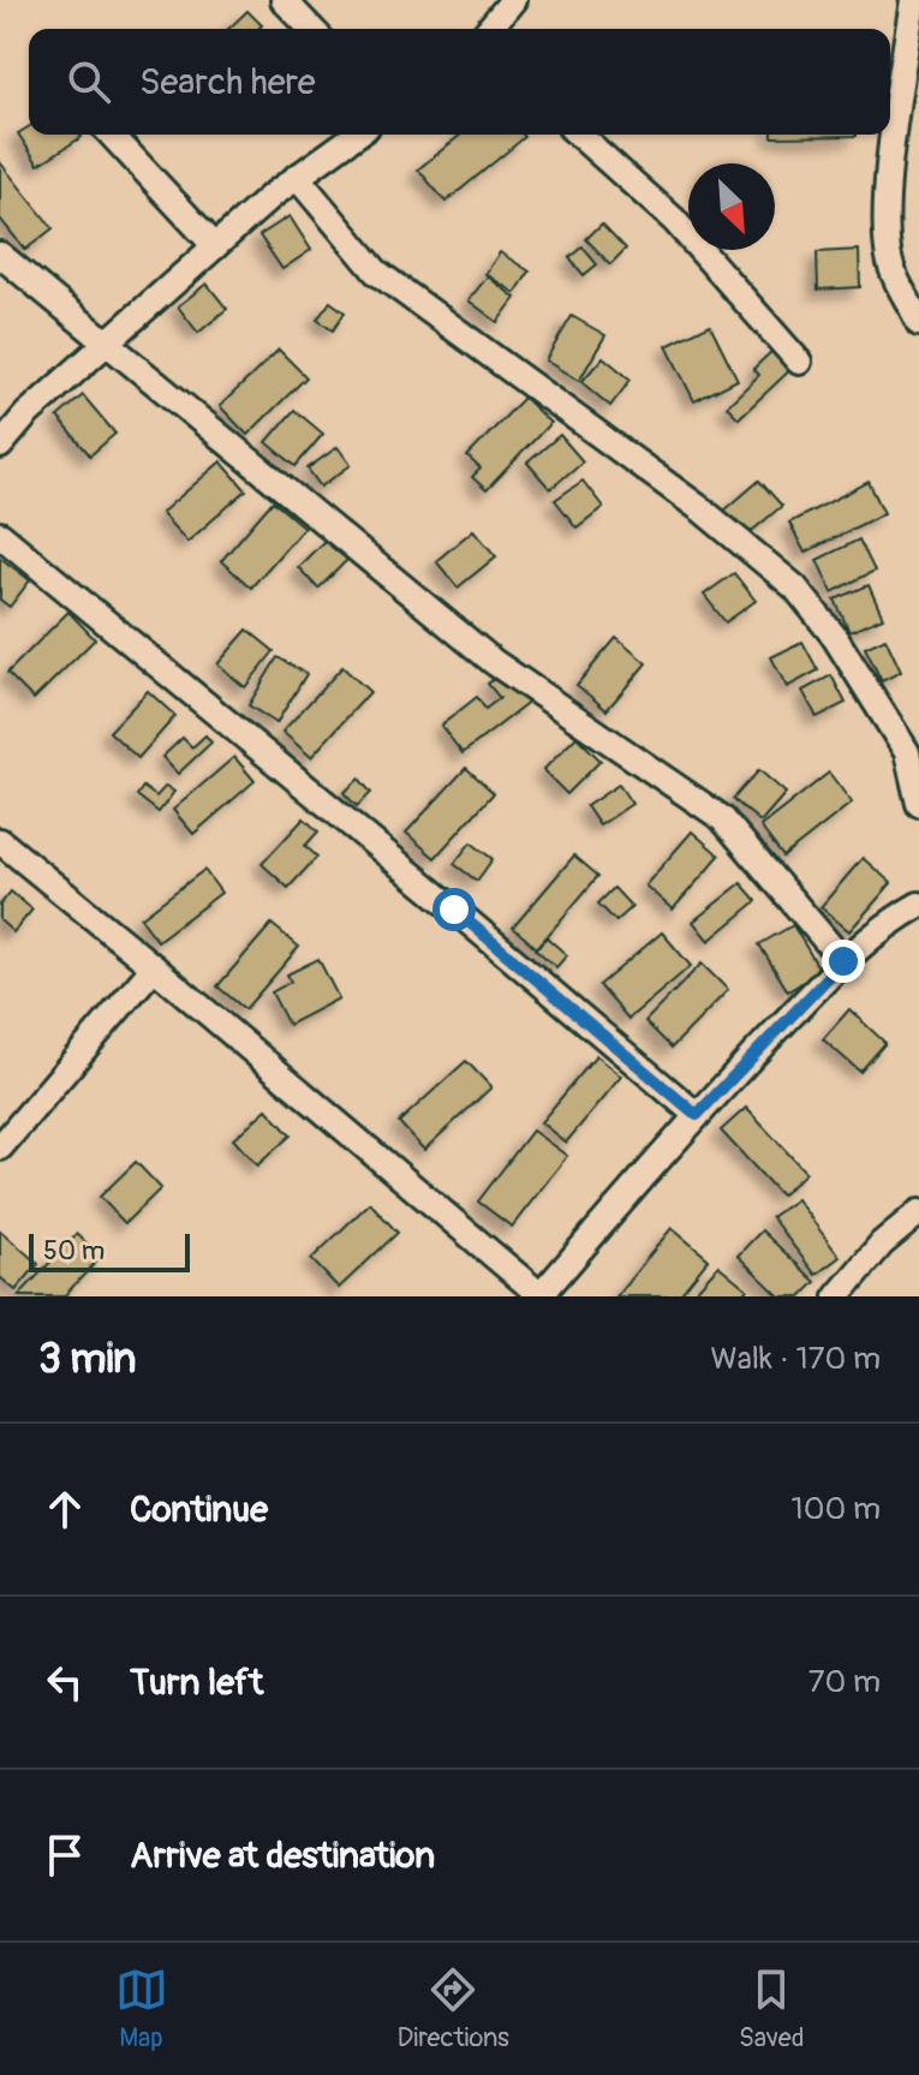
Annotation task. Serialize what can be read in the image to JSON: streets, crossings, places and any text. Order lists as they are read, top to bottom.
{
  "scale_bar": "50 m",
  "north": "bottom right",
  "page": {
    "search": "Search here",
    "scale": "50 m",
    "heading": ["3 min", "Walk · 170 m"],
    "list": [
      ["Continue", "100 m"],
      ["Turn left", "70 m"],
      "Arrive at destination"
    ],
    "nav": ["Map", "Directions", "Saved"]
  }
}
